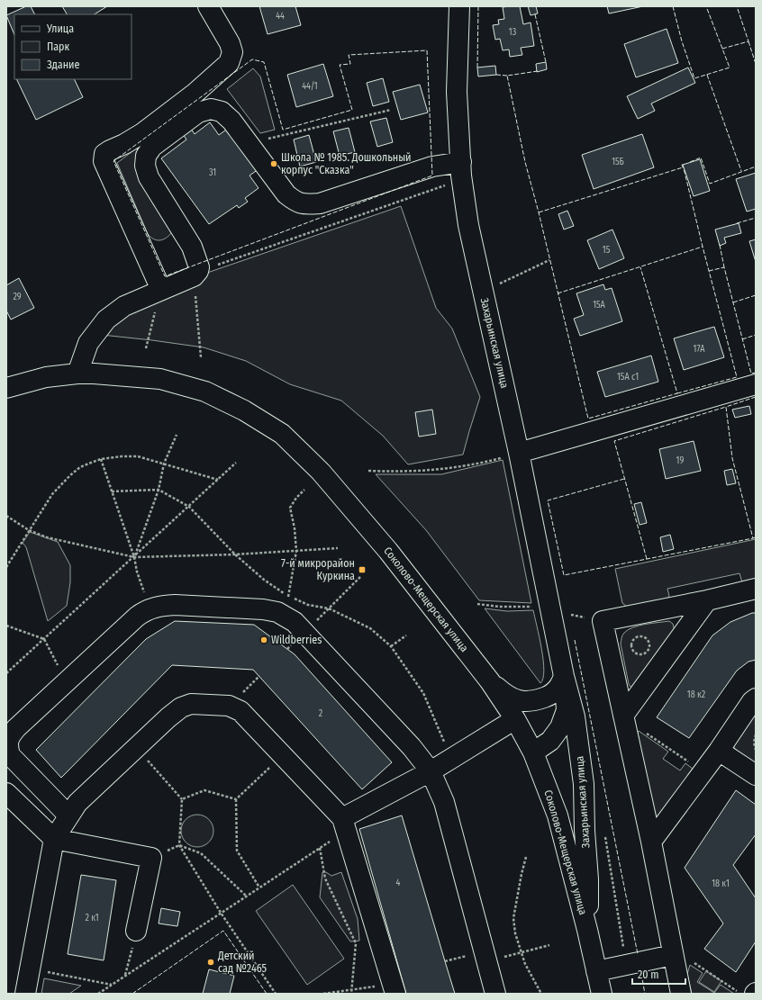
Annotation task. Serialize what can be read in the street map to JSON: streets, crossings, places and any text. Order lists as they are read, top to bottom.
{
  "streets": {
    "street": ["Захарьинская улица", "Соколово-Мещерская улица"]
  },
  "crossings": [
    ["Захарьинская улица", "Соколово-Мещерская улица"]
  ],
  "places": {
    "other": ["Школа № 1985. Дошкольный корпус \"Сказка\"", "Wildberries", "Детский сад №2465"],
    "transit": ["7-й микрорайон Куркина"]
  },
  "house_numbers": [
    "44",
    "13",
    "44/1",
    "15Б",
    "31",
    "15",
    "29",
    "15А",
    "17А",
    "15А с1",
    "19",
    "18 к2",
    "2",
    "4",
    "18 к1",
    "2 к1"
  ],
  "legend": ["Улица", "Парк", "Здание"],
  "scale_bar": "20 m"
}
